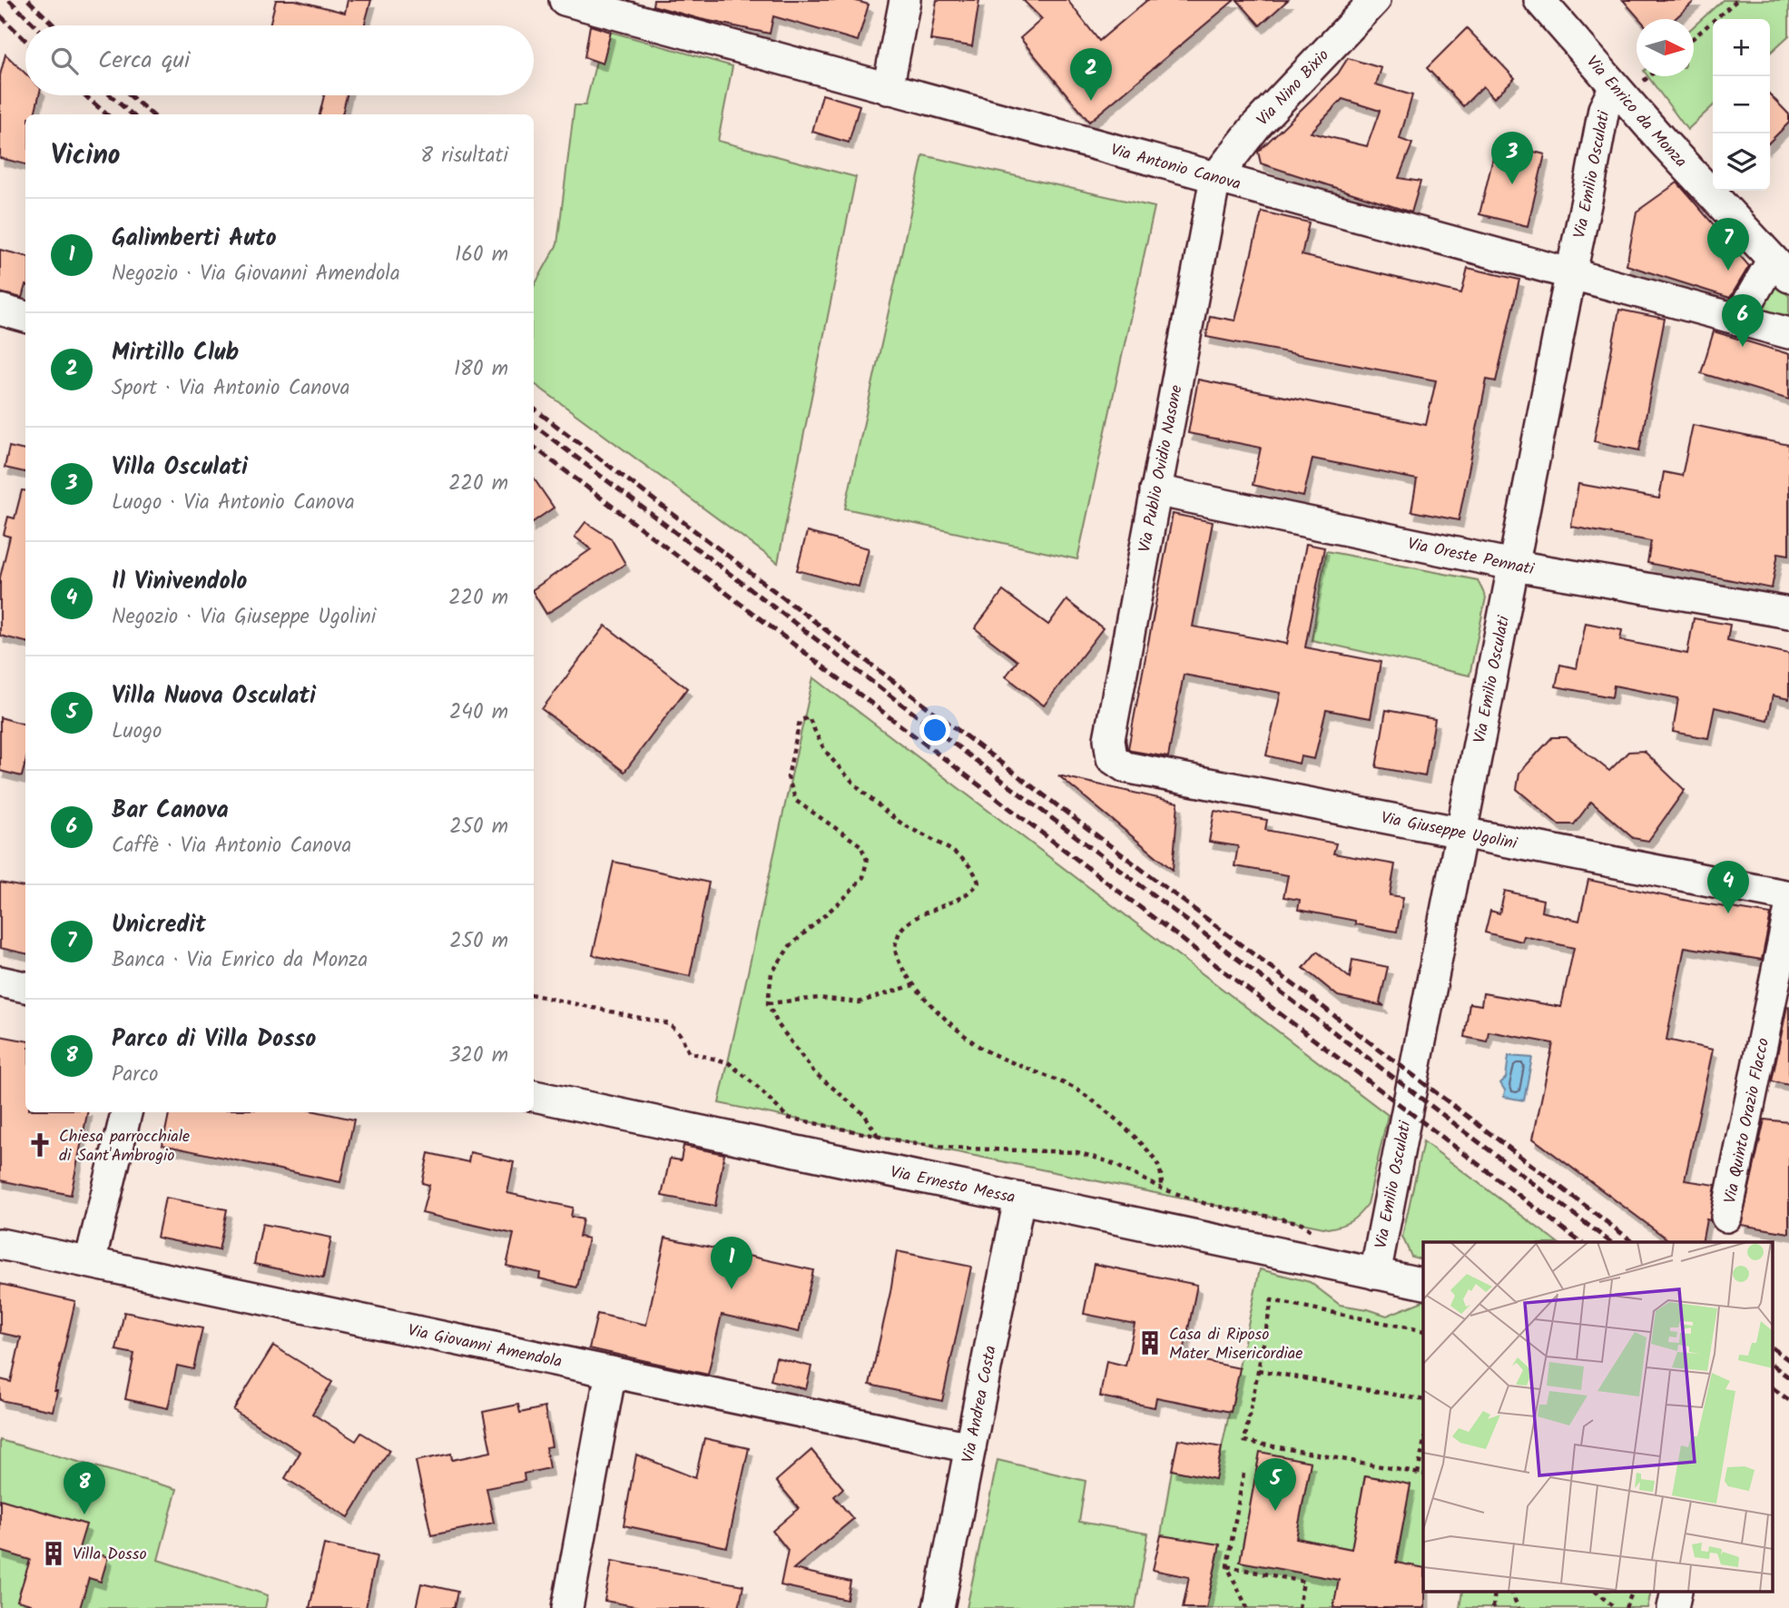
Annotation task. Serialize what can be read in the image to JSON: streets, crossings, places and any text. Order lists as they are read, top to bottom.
{
  "streets": {
    "street": [
      "Via Nino Bixio",
      "Via Enrico da Monza",
      "Via Antonio Canova",
      "Via Emilio Osculati",
      "Via Publio Ovidio Nasone",
      "Via Oreste Pennati",
      "Via Giuseppe Ugolini",
      "Via Quinto Orazio Flacco",
      "Via Ernesto Messa",
      "Via Giovanni Amendola",
      "Via Andrea Costa"
    ]
  },
  "crossings": [
    ["Via Nino Bixio", "Via Antonio Canova"],
    ["Via Nino Bixio", "Via Publio Ovidio Nasone"],
    ["Via Enrico da Monza", "Via Emilio Osculati"],
    ["Via Antonio Canova", "Via Emilio Osculati"],
    ["Via Antonio Canova", "Via Publio Ovidio Nasone"],
    ["Via Emilio Osculati", "Via Oreste Pennati"],
    ["Via Emilio Osculati", "Via Giuseppe Ugolini"],
    ["Via Emilio Osculati", "Via Ernesto Messa"],
    ["Via Publio Ovidio Nasone", "Via Oreste Pennati"],
    ["Via Publio Ovidio Nasone", "Via Giuseppe Ugolini"],
    ["Via Ernesto Messa", "Via Andrea Costa"],
    ["Via Giovanni Amendola", "Via Andrea Costa"]
  ],
  "places": {
    "church": ["Chiesa parrocchiale di Sant'Ambrogio"],
    "building": ["Casa di Riposo Mater Misericordiae", "Villa Dosso"]
  },
  "north": "right",
  "page": {
    "map_buttons": ["+", "−"],
    "search": "Cerca qui",
    "pins": [
      "2",
      "3",
      "7",
      "6",
      "4",
      "1",
      "5",
      "8"
    ],
    "heading": ["Vicino", "8 risultati"],
    "list": [
      {
        "mark": "1",
        "name": "Galimberti Auto",
        "note": "Negozio · Via Giovanni Amendola",
        "value": "160 m"
      },
      {
        "mark": "2",
        "name": "Mirtillo Club",
        "note": "Sport · Via Antonio Canova",
        "value": "180 m"
      },
      {
        "mark": "3",
        "name": "Villa Osculati",
        "note": "Luogo · Via Antonio Canova",
        "value": "220 m"
      },
      {
        "mark": "4",
        "name": "Il Vinivendolo",
        "note": "Negozio · Via Giuseppe Ugolini",
        "value": "220 m"
      },
      {
        "mark": "5",
        "name": "Villa Nuova Osculati",
        "note": "Luogo",
        "value": "240 m"
      },
      {
        "mark": "6",
        "name": "Bar Canova",
        "note": "Caffè · Via Antonio Canova",
        "value": "250 m"
      },
      {
        "mark": "7",
        "name": "Unicredit",
        "note": "Banca · Via Enrico da Monza",
        "value": "250 m"
      },
      {
        "mark": "8",
        "name": "Parco di Villa Dosso",
        "note": "Parco",
        "value": "320 m"
      }
    ]
  }
}
